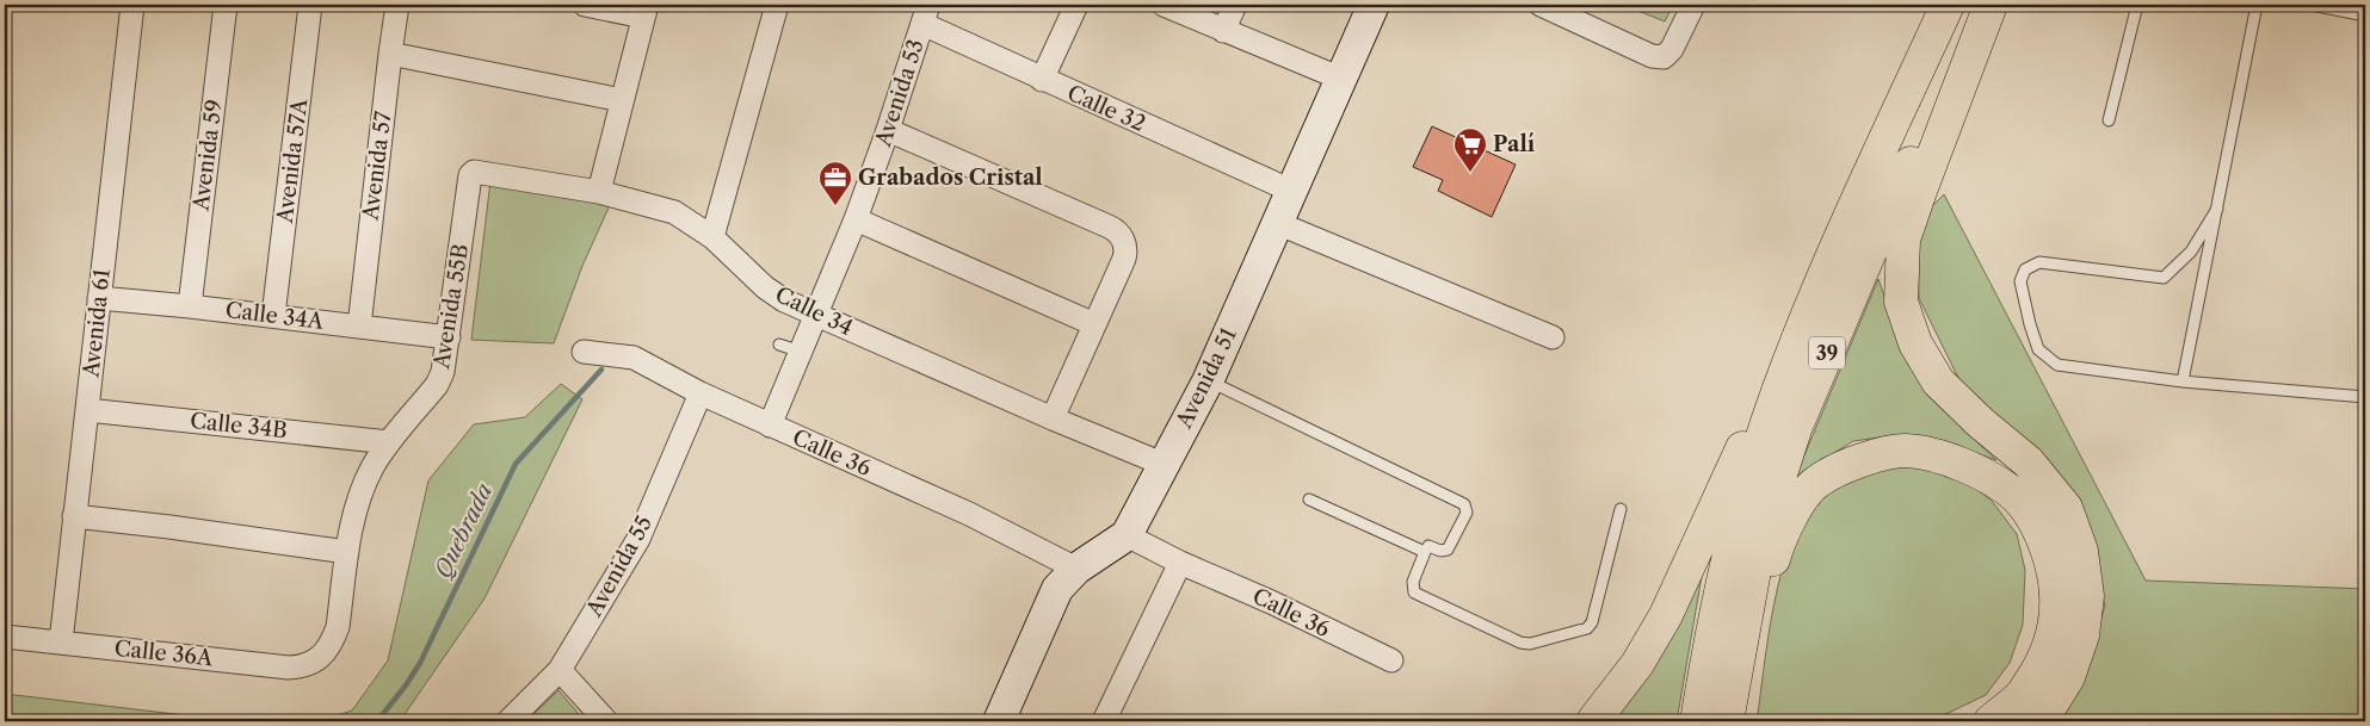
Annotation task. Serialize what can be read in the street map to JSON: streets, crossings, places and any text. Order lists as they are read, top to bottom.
{
  "streets": {
    "highway": ["39"],
    "street": [
      "Avenida 53",
      "Calle 32",
      "Avenida 59",
      "Avenida 57A",
      "Avenida 57",
      "Avenida 55B",
      "Calle 34",
      "Calle 34A",
      "Avenida 61",
      "Avenida 51",
      "Calle 34B",
      "Calle 36",
      "Avenida 55",
      "Calle 36A"
    ]
  },
  "crossings": [
    ["Avenida 53", "Calle 32"],
    ["Avenida 53", "Calle 34"],
    ["Avenida 53", "Calle 36"],
    ["Calle 32", "Avenida 51"],
    ["Avenida 59", "Calle 34A"],
    ["Avenida 57A", "Calle 34A"],
    ["Avenida 57", "Calle 34A"],
    ["Avenida 55B", "Calle 34"],
    ["Avenida 55B", "Calle 34A"],
    ["Avenida 55B", "Calle 34B"],
    ["Avenida 55B", "Calle 36A"],
    ["Calle 34", "Avenida 51"],
    ["Calle 34A", "Avenida 61"],
    ["Avenida 61", "Calle 34B"],
    ["Avenida 61", "Calle 36A"],
    ["Avenida 51", "Calle 36"],
    ["Calle 36", "Avenida 55"]
  ],
  "water": ["Quebrada"],
  "places": {
    "supermarket": ["Palí"],
    "office": ["Grabados Cristal"]
  }
}
